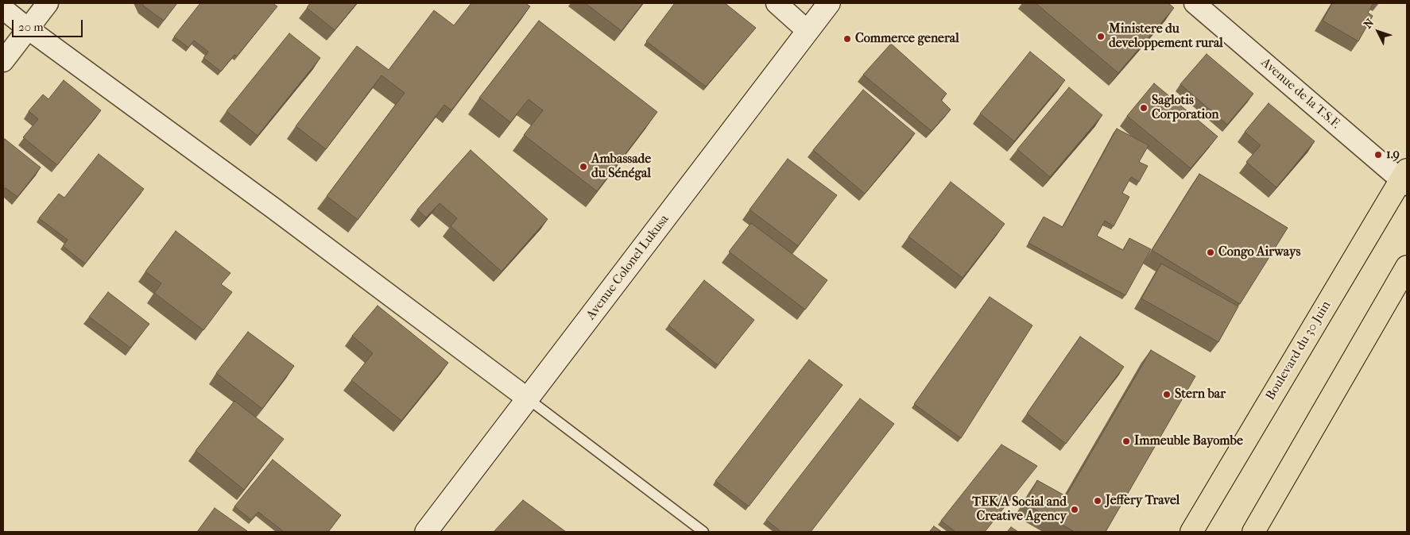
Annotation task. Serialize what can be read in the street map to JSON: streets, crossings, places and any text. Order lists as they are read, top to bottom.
{
  "streets": {
    "main road": ["Avenue Colonel Lukusa", "Boulevard du 30 Juin"],
    "street": ["Avenue de la T.S.F."]
  },
  "crossings": [
    ["Avenue de la T.S.F.", "Boulevard du 30 Juin"]
  ],
  "places": [
    "Ministere du developpement rural",
    "Commerce general",
    "Saglotis Corporation",
    "1.9",
    "Ambassade du Sénégal",
    "Congo Airways",
    "Stern bar",
    "Immeuble Bayombe",
    "Jeffery Travel",
    "TEK/A Social and Creative Agency"
  ],
  "scale_bar": "20 m",
  "north": "top left"
}
